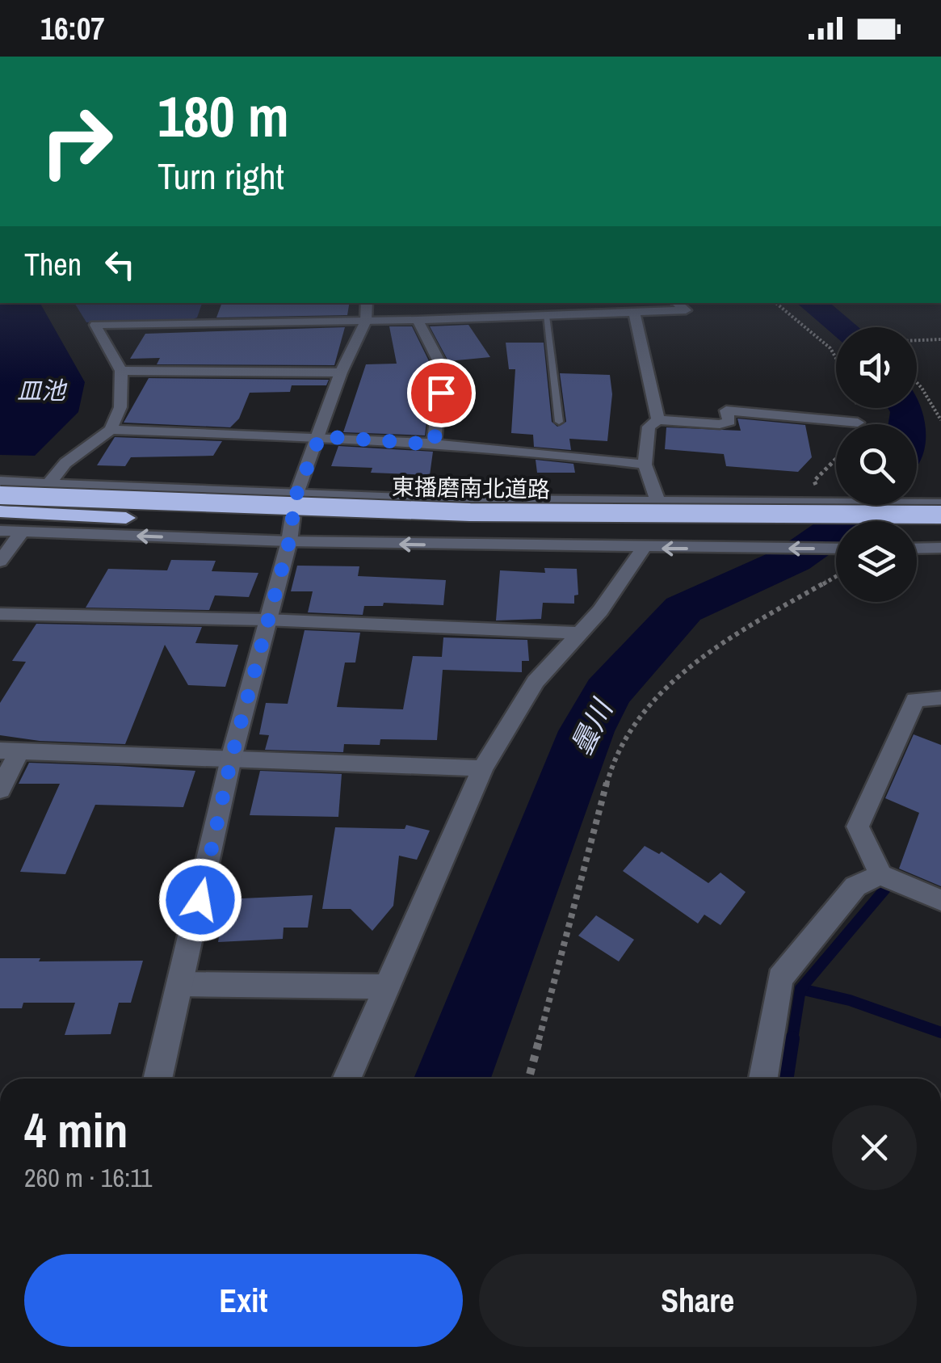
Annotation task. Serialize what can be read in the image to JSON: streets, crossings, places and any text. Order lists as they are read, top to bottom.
{
  "streets": {
    "highway": ["東播磨南北道路"]
  },
  "water": ["皿池", "曇川"],
  "page": {
    "status": "16:07",
    "turn": ["180 m", "Turn right"],
    "then": "Then",
    "heading": ["4 min", "260 m · 16:11"],
    "buttons": ["Exit", "Share"]
  }
}
